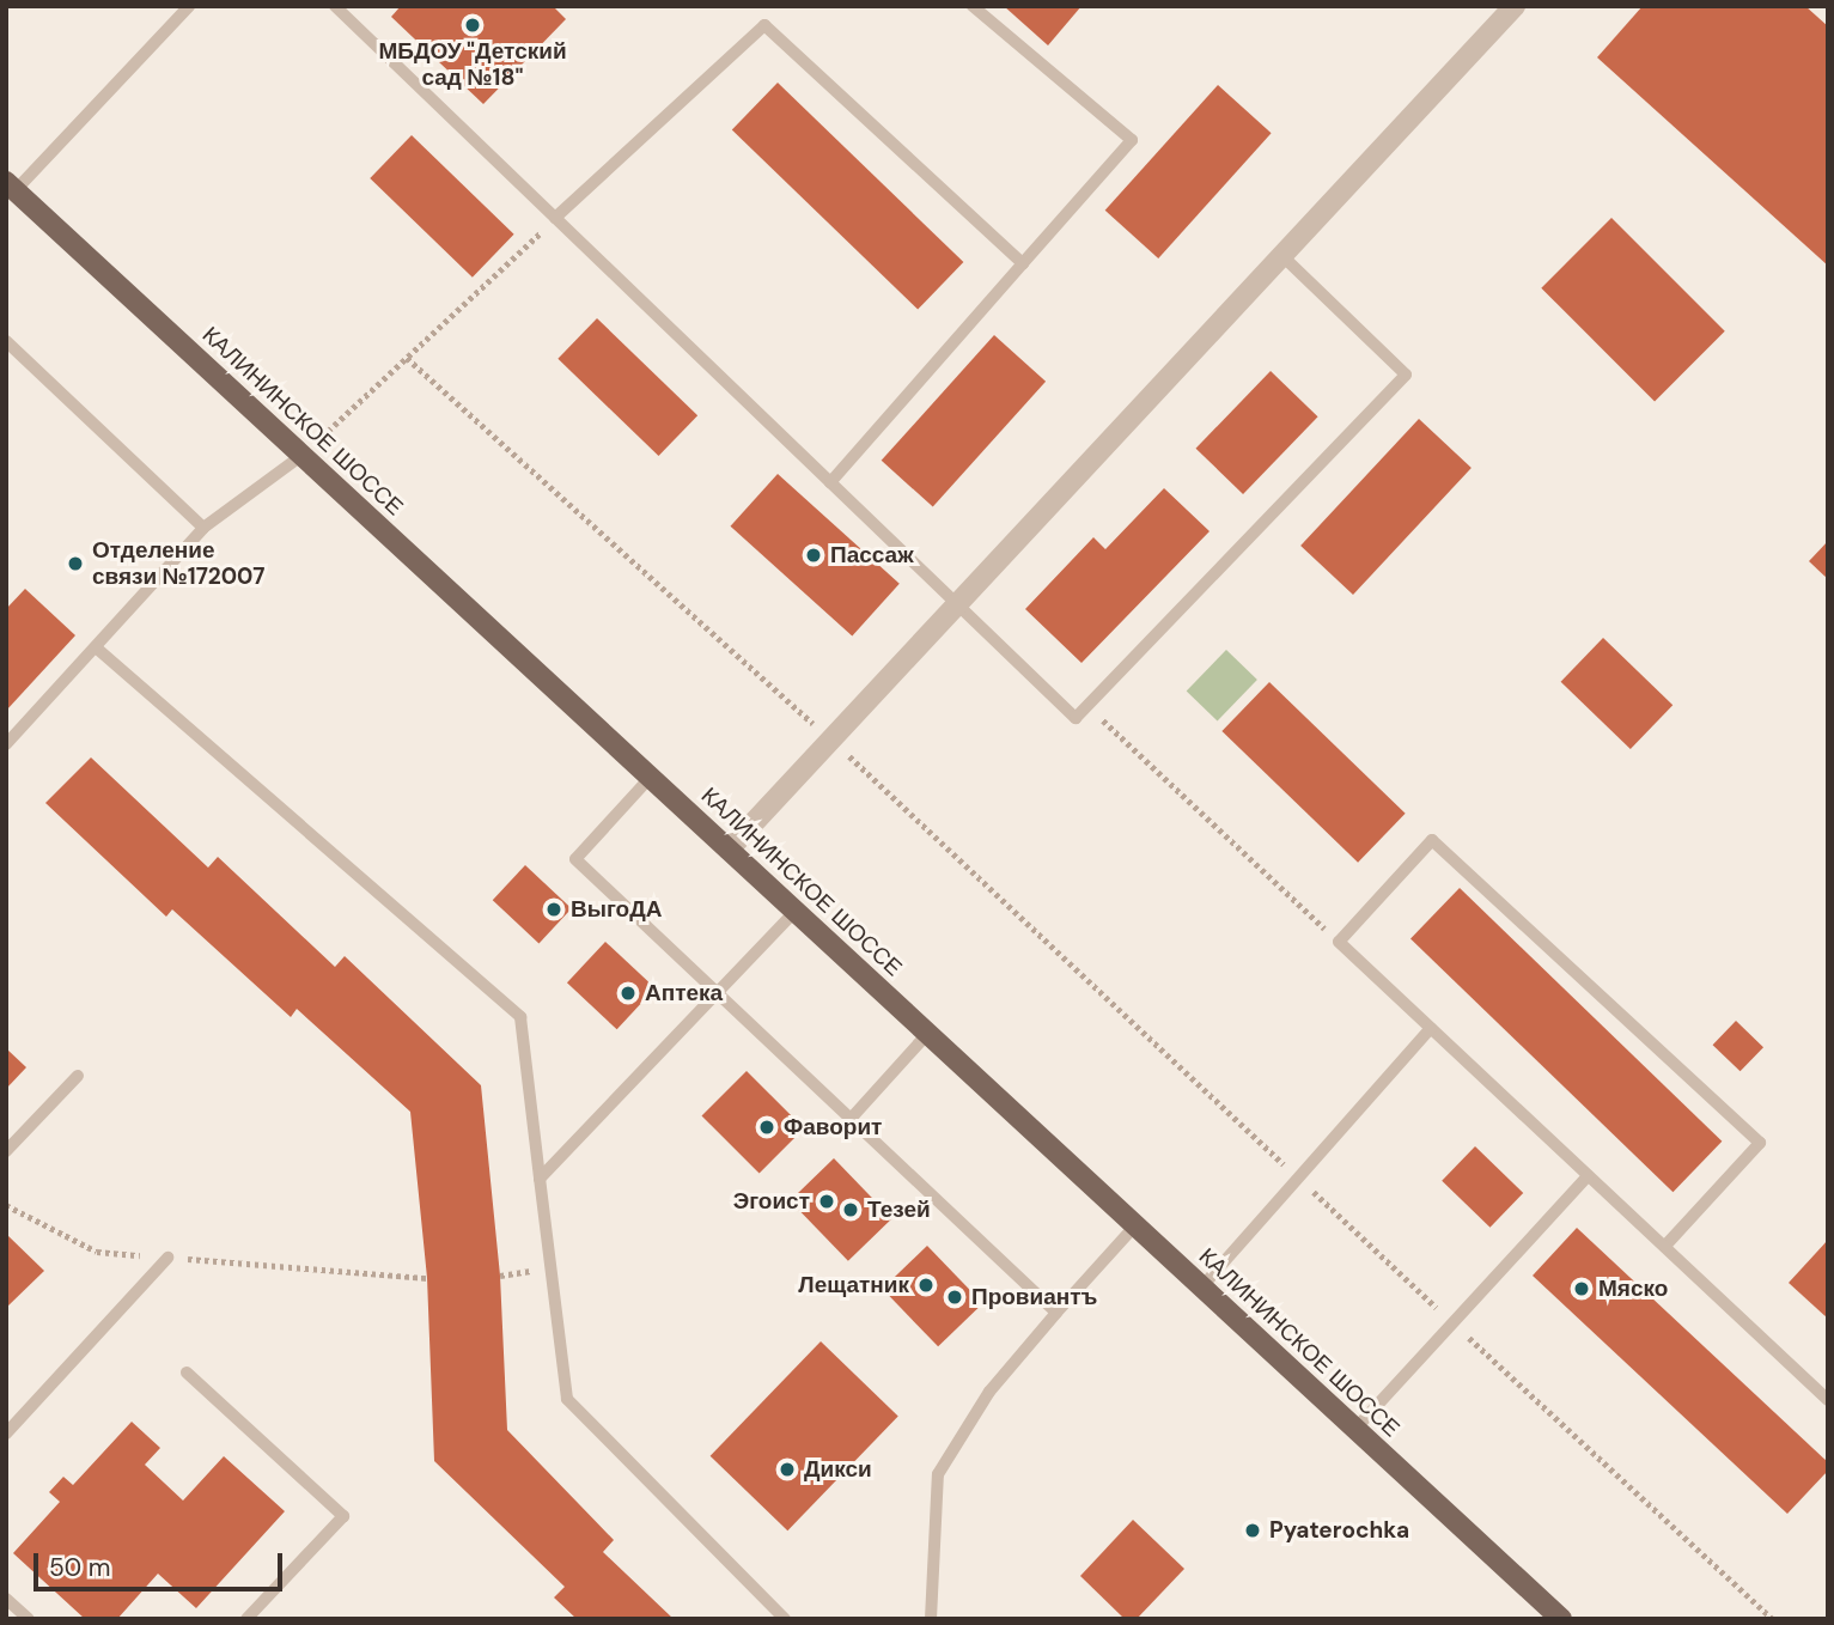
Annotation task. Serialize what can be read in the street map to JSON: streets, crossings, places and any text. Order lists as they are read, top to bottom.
{
  "streets": {
    "main road": ["КАЛИНИНСКОЕ ШОССЕ"]
  },
  "places": [
    "МБДОУ \"Детский сад №18\"",
    "Пассаж",
    "Отделение связи №172007",
    "ВыгоДА",
    "Аптека",
    "Фаворит",
    "Эгоист",
    "Тезей",
    "Лещатник",
    "Мяско",
    "Провиантъ",
    "Дикси",
    "Pyaterochka"
  ],
  "scale_bar": "50 m"
}
